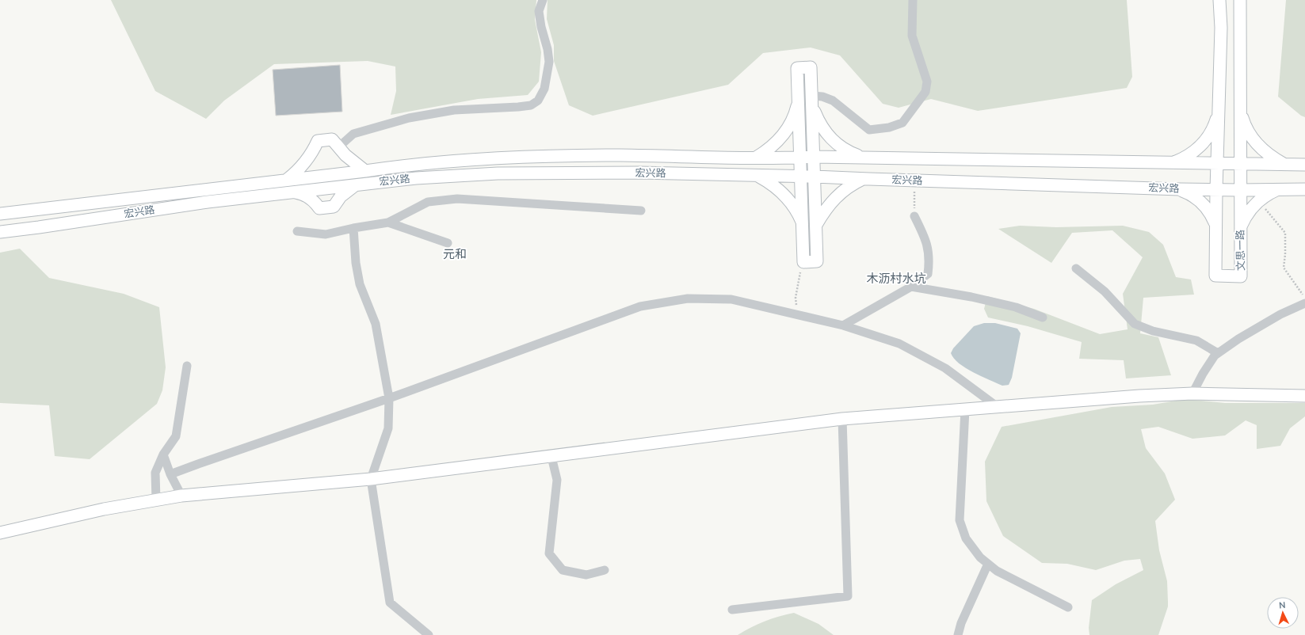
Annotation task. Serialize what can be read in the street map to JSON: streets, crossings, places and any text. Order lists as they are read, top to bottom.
{
  "streets": {
    "street": ["宏兴路", "文思一路"]
  },
  "crossings": [
    ["宏兴路", "文思一路"]
  ],
  "districts": ["元和", "木沥村水坑"],
  "north": "top"
}
